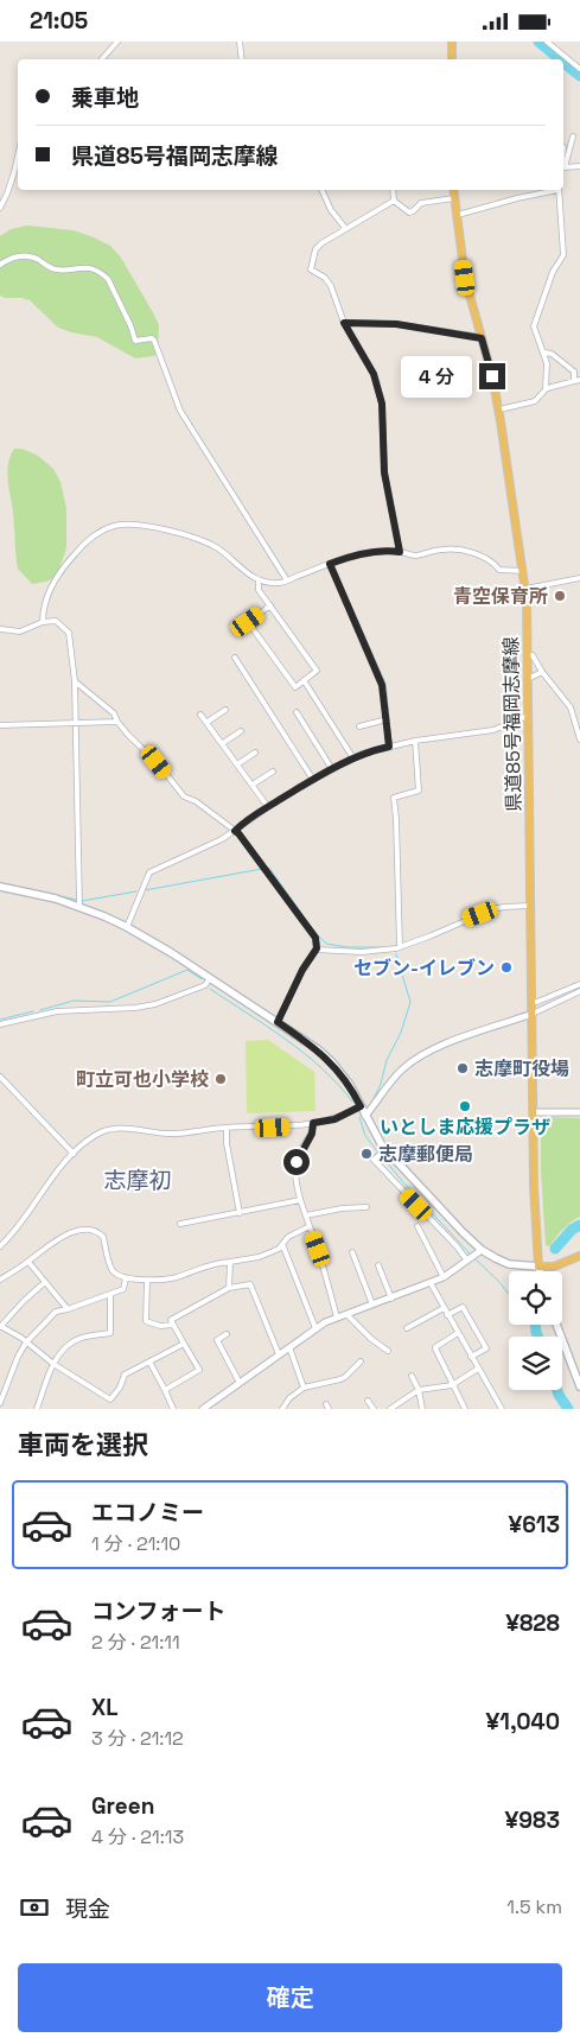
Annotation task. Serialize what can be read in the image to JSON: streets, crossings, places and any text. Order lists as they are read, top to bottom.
{
  "streets": {
    "main road": ["県道85号福岡志摩線"]
  },
  "districts": ["志摩初"],
  "places": [
    "青空保育所",
    "セブン-イレブン",
    "志摩町役場",
    "町立可也小学校",
    "いとしま応援プラザ",
    "志摩郵便局"
  ],
  "page": {
    "status": "21:05",
    "banner": ["乗車地", "県道85号福岡志摩線"],
    "bubble": "4 分",
    "heading": "車両を選択",
    "list": [
      {
        "name": "エコノミー",
        "note": "1 分 · 21:10",
        "value": "¥613"
      },
      {
        "name": "コンフォート",
        "note": "2 分 · 21:11",
        "value": "¥828"
      },
      {
        "name": "XL",
        "note": "3 分 · 21:12",
        "value": "¥1,040"
      },
      {
        "name": "Green",
        "note": "4 分 · 21:13",
        "value": "¥983"
      }
    ],
    "pay": ["現金", "1.5 km"],
    "buttons": "確定"
  }
}
